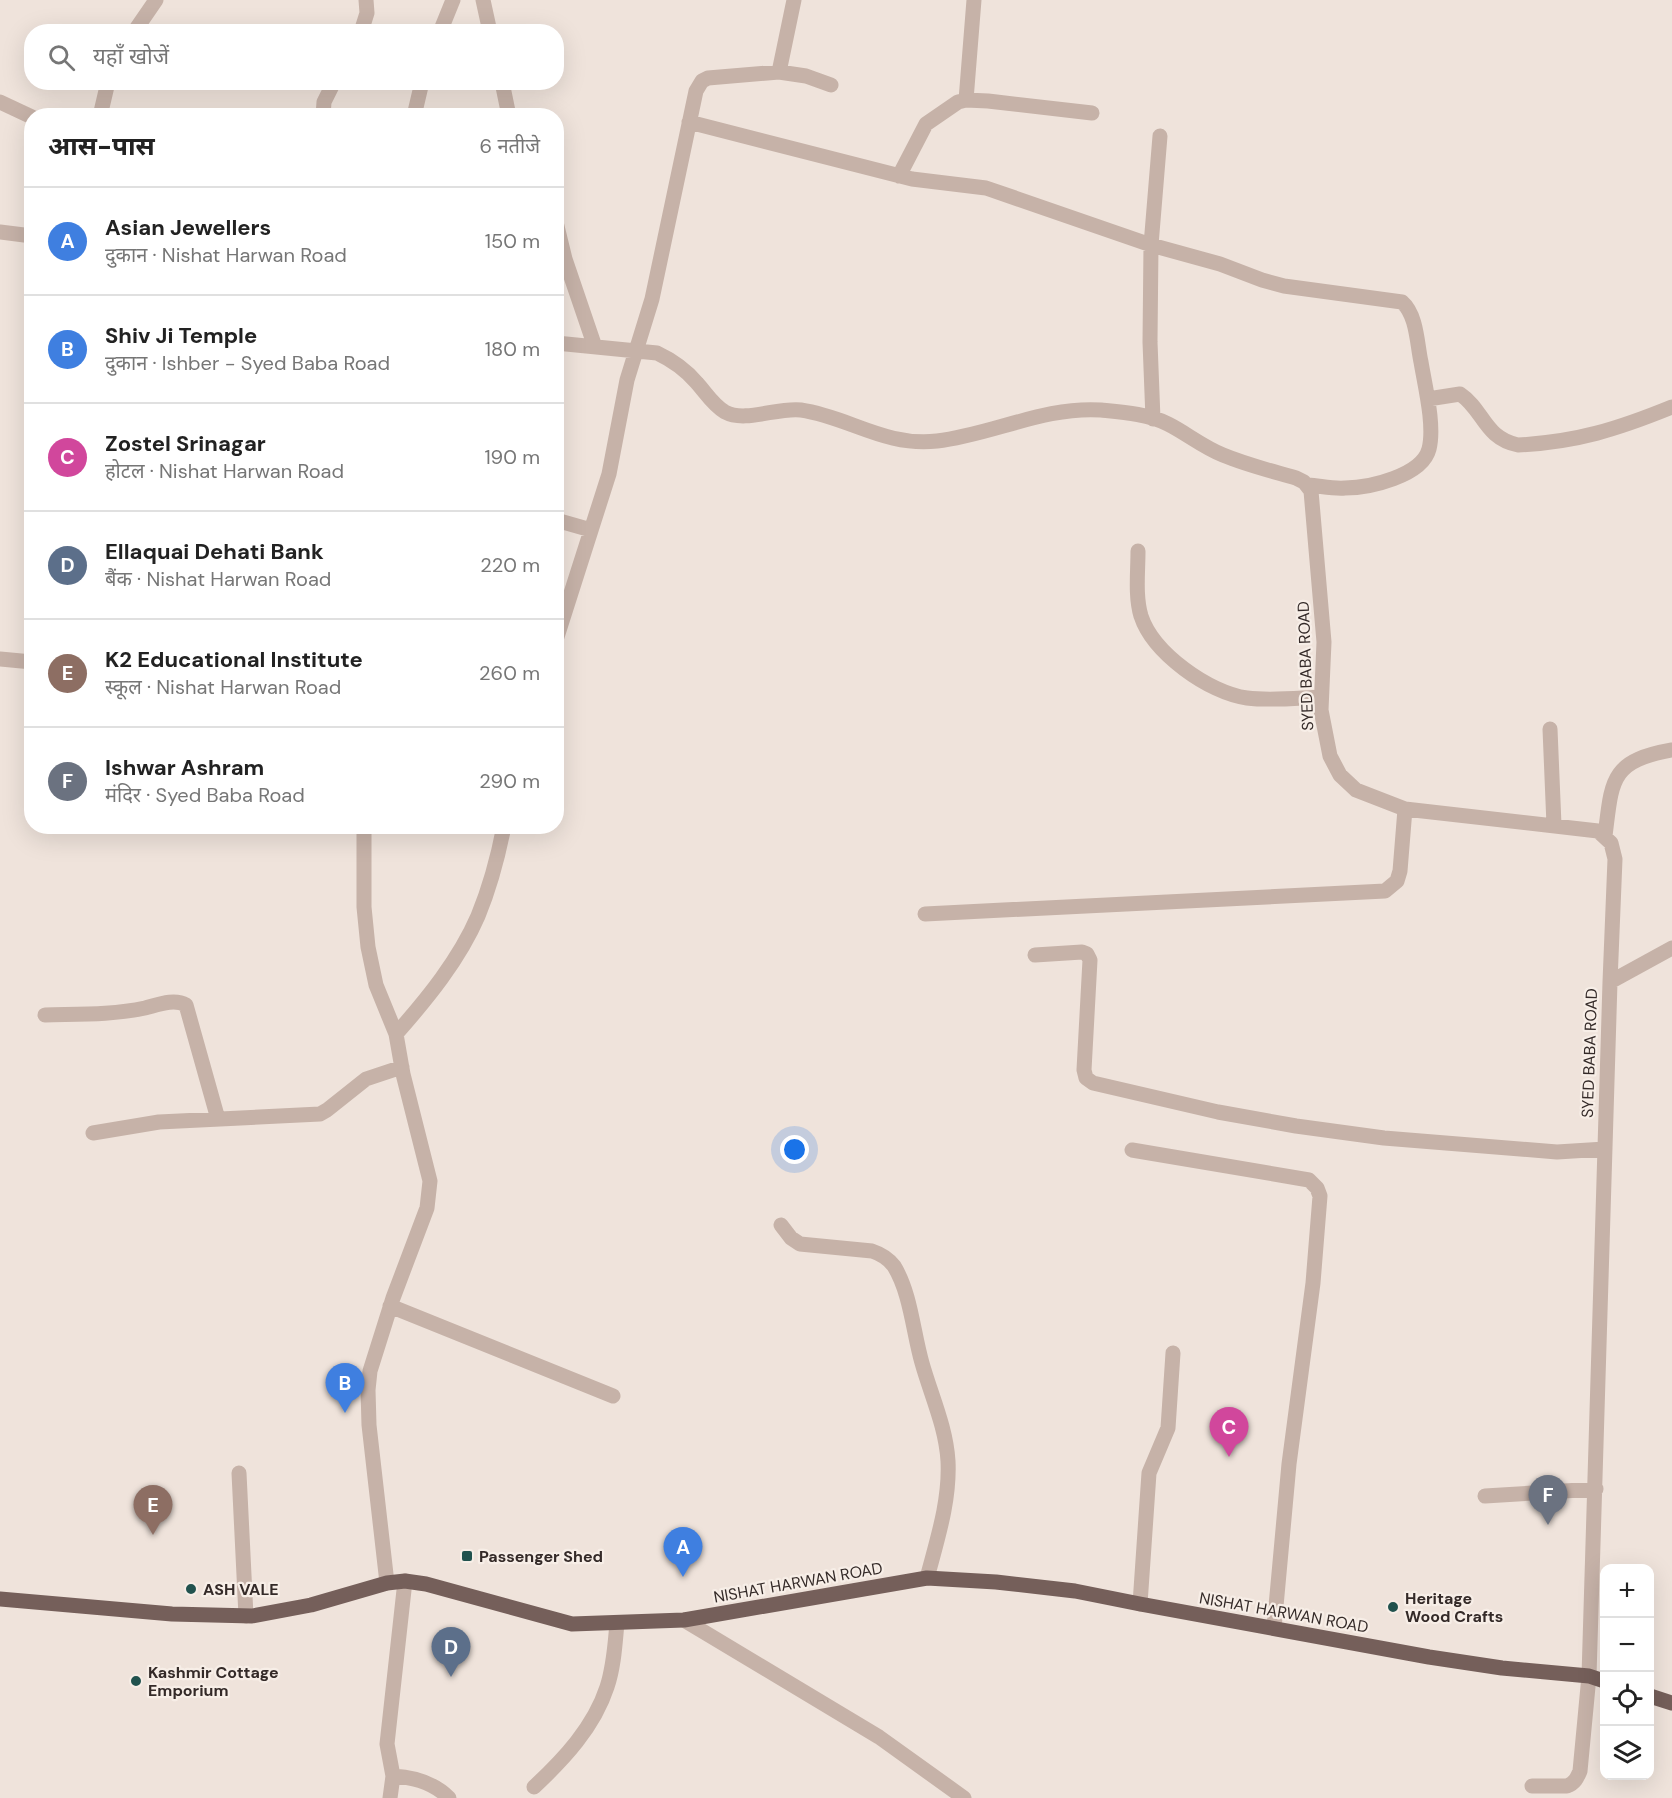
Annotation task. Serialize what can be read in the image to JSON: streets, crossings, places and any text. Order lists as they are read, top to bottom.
{
  "streets": {
    "main road": ["NISHAT HARWAN ROAD"],
    "street": ["SYED BABA ROAD"]
  },
  "crossings": [
    ["SYED BABA ROAD", "NISHAT HARWAN ROAD"]
  ],
  "places": {
    "transit": ["Passenger Shed"],
    "other": ["ASH VALE", "Heritage Wood Crafts", "Kashmir Cottage Emporium"]
  },
  "page": {
    "search": "यहाँ खोजें",
    "heading": ["आस-पास", "6 नतीजे"],
    "list": [
      {
        "mark": "A",
        "name": "Asian Jewellers",
        "note": "दुकान · Nishat Harwan Road",
        "value": "150 m"
      },
      {
        "mark": "B",
        "name": "Shiv Ji Temple",
        "note": "दुकान · Ishber - Syed Baba Road",
        "value": "180 m"
      },
      {
        "mark": "C",
        "name": "Zostel Srinagar",
        "note": "होटल · Nishat Harwan Road",
        "value": "190 m"
      },
      {
        "mark": "D",
        "name": "Ellaquai Dehati Bank",
        "note": "बैंक · Nishat Harwan Road",
        "value": "220 m"
      },
      {
        "mark": "E",
        "name": "K2 Educational Institute",
        "note": "स्कूल · Nishat Harwan Road",
        "value": "260 m"
      },
      {
        "mark": "F",
        "name": "Ishwar Ashram",
        "note": "मंदिर · Syed Baba Road",
        "value": "290 m"
      }
    ],
    "pins": [
      "B",
      "C",
      "F",
      "E",
      "A",
      "D"
    ],
    "map_buttons": ["+", "−"]
  }
}
